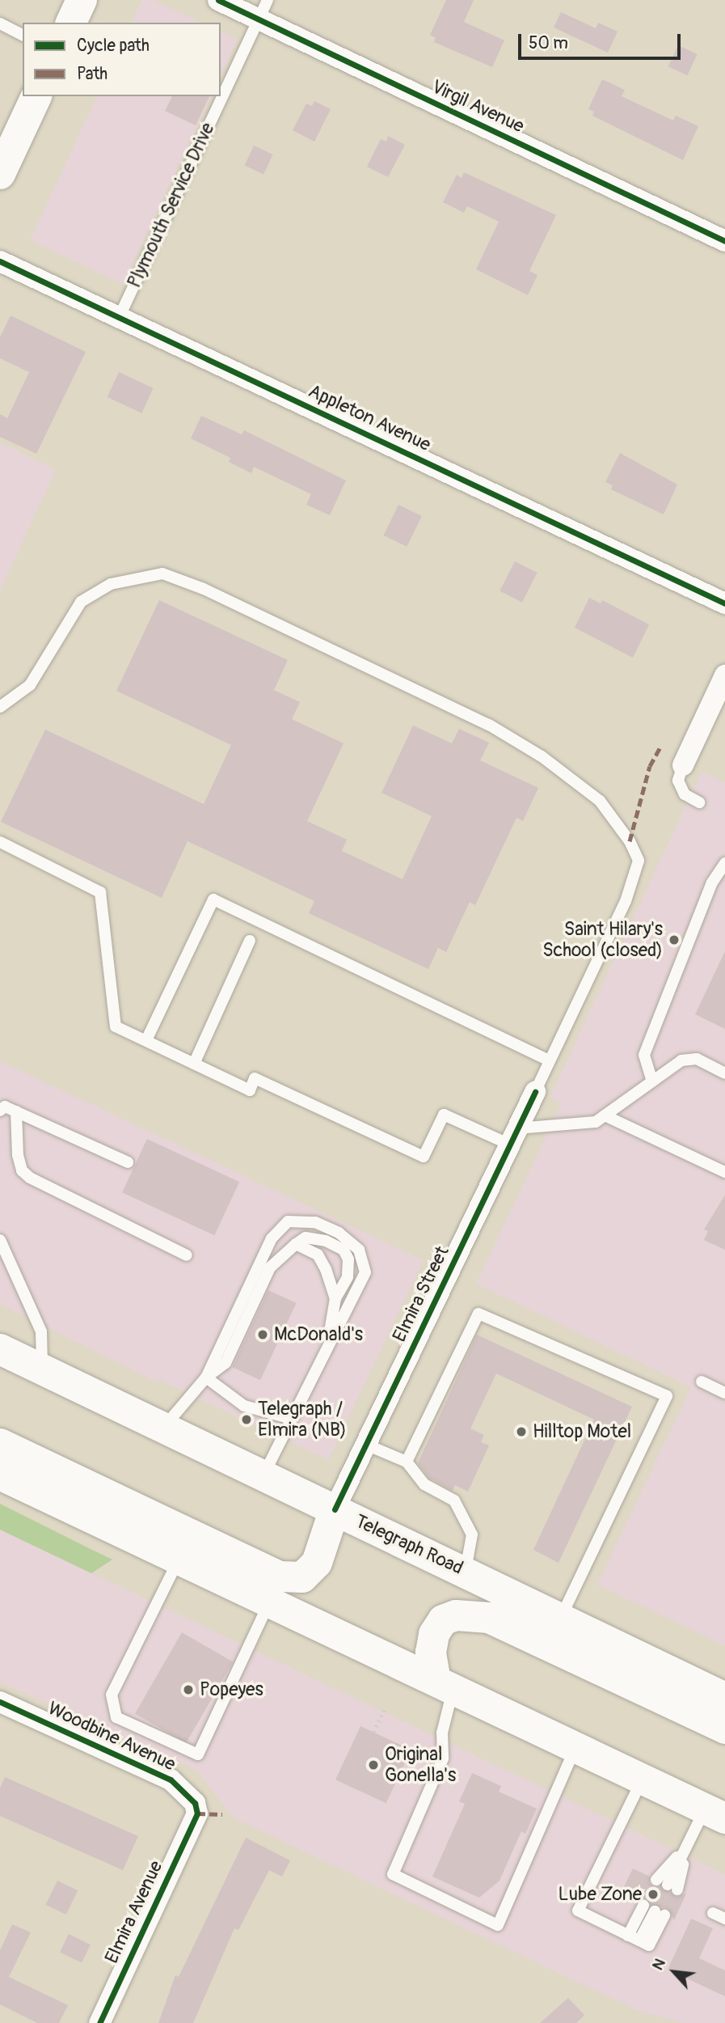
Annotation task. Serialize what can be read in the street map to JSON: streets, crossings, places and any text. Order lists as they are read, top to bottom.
{
  "streets": {
    "main road": ["Telegraph Road"],
    "street": [
      "Virgil Avenue",
      "Appleton Avenue",
      "Elmira Street",
      "Woodbine Avenue",
      "Elmira Avenue"
    ],
    "lane": ["Plymouth Service Drive"]
  },
  "crossings": [
    ["Virgil Avenue", "Plymouth Service Drive"],
    ["Plymouth Service Drive", "Appleton Avenue"],
    ["Elmira Street", "Telegraph Road"],
    ["Woodbine Avenue", "Elmira Avenue"]
  ],
  "places": [
    "Saint Hilary's School (closed)",
    "McDonald's",
    "Telegraph / Elmira (NB)",
    "Hilltop Motel",
    "Popeyes",
    "Original Gonella's",
    "Lube Zone"
  ],
  "legend": ["Cycle path", "Path"],
  "scale_bar": "50 m",
  "north": "top left"
}
